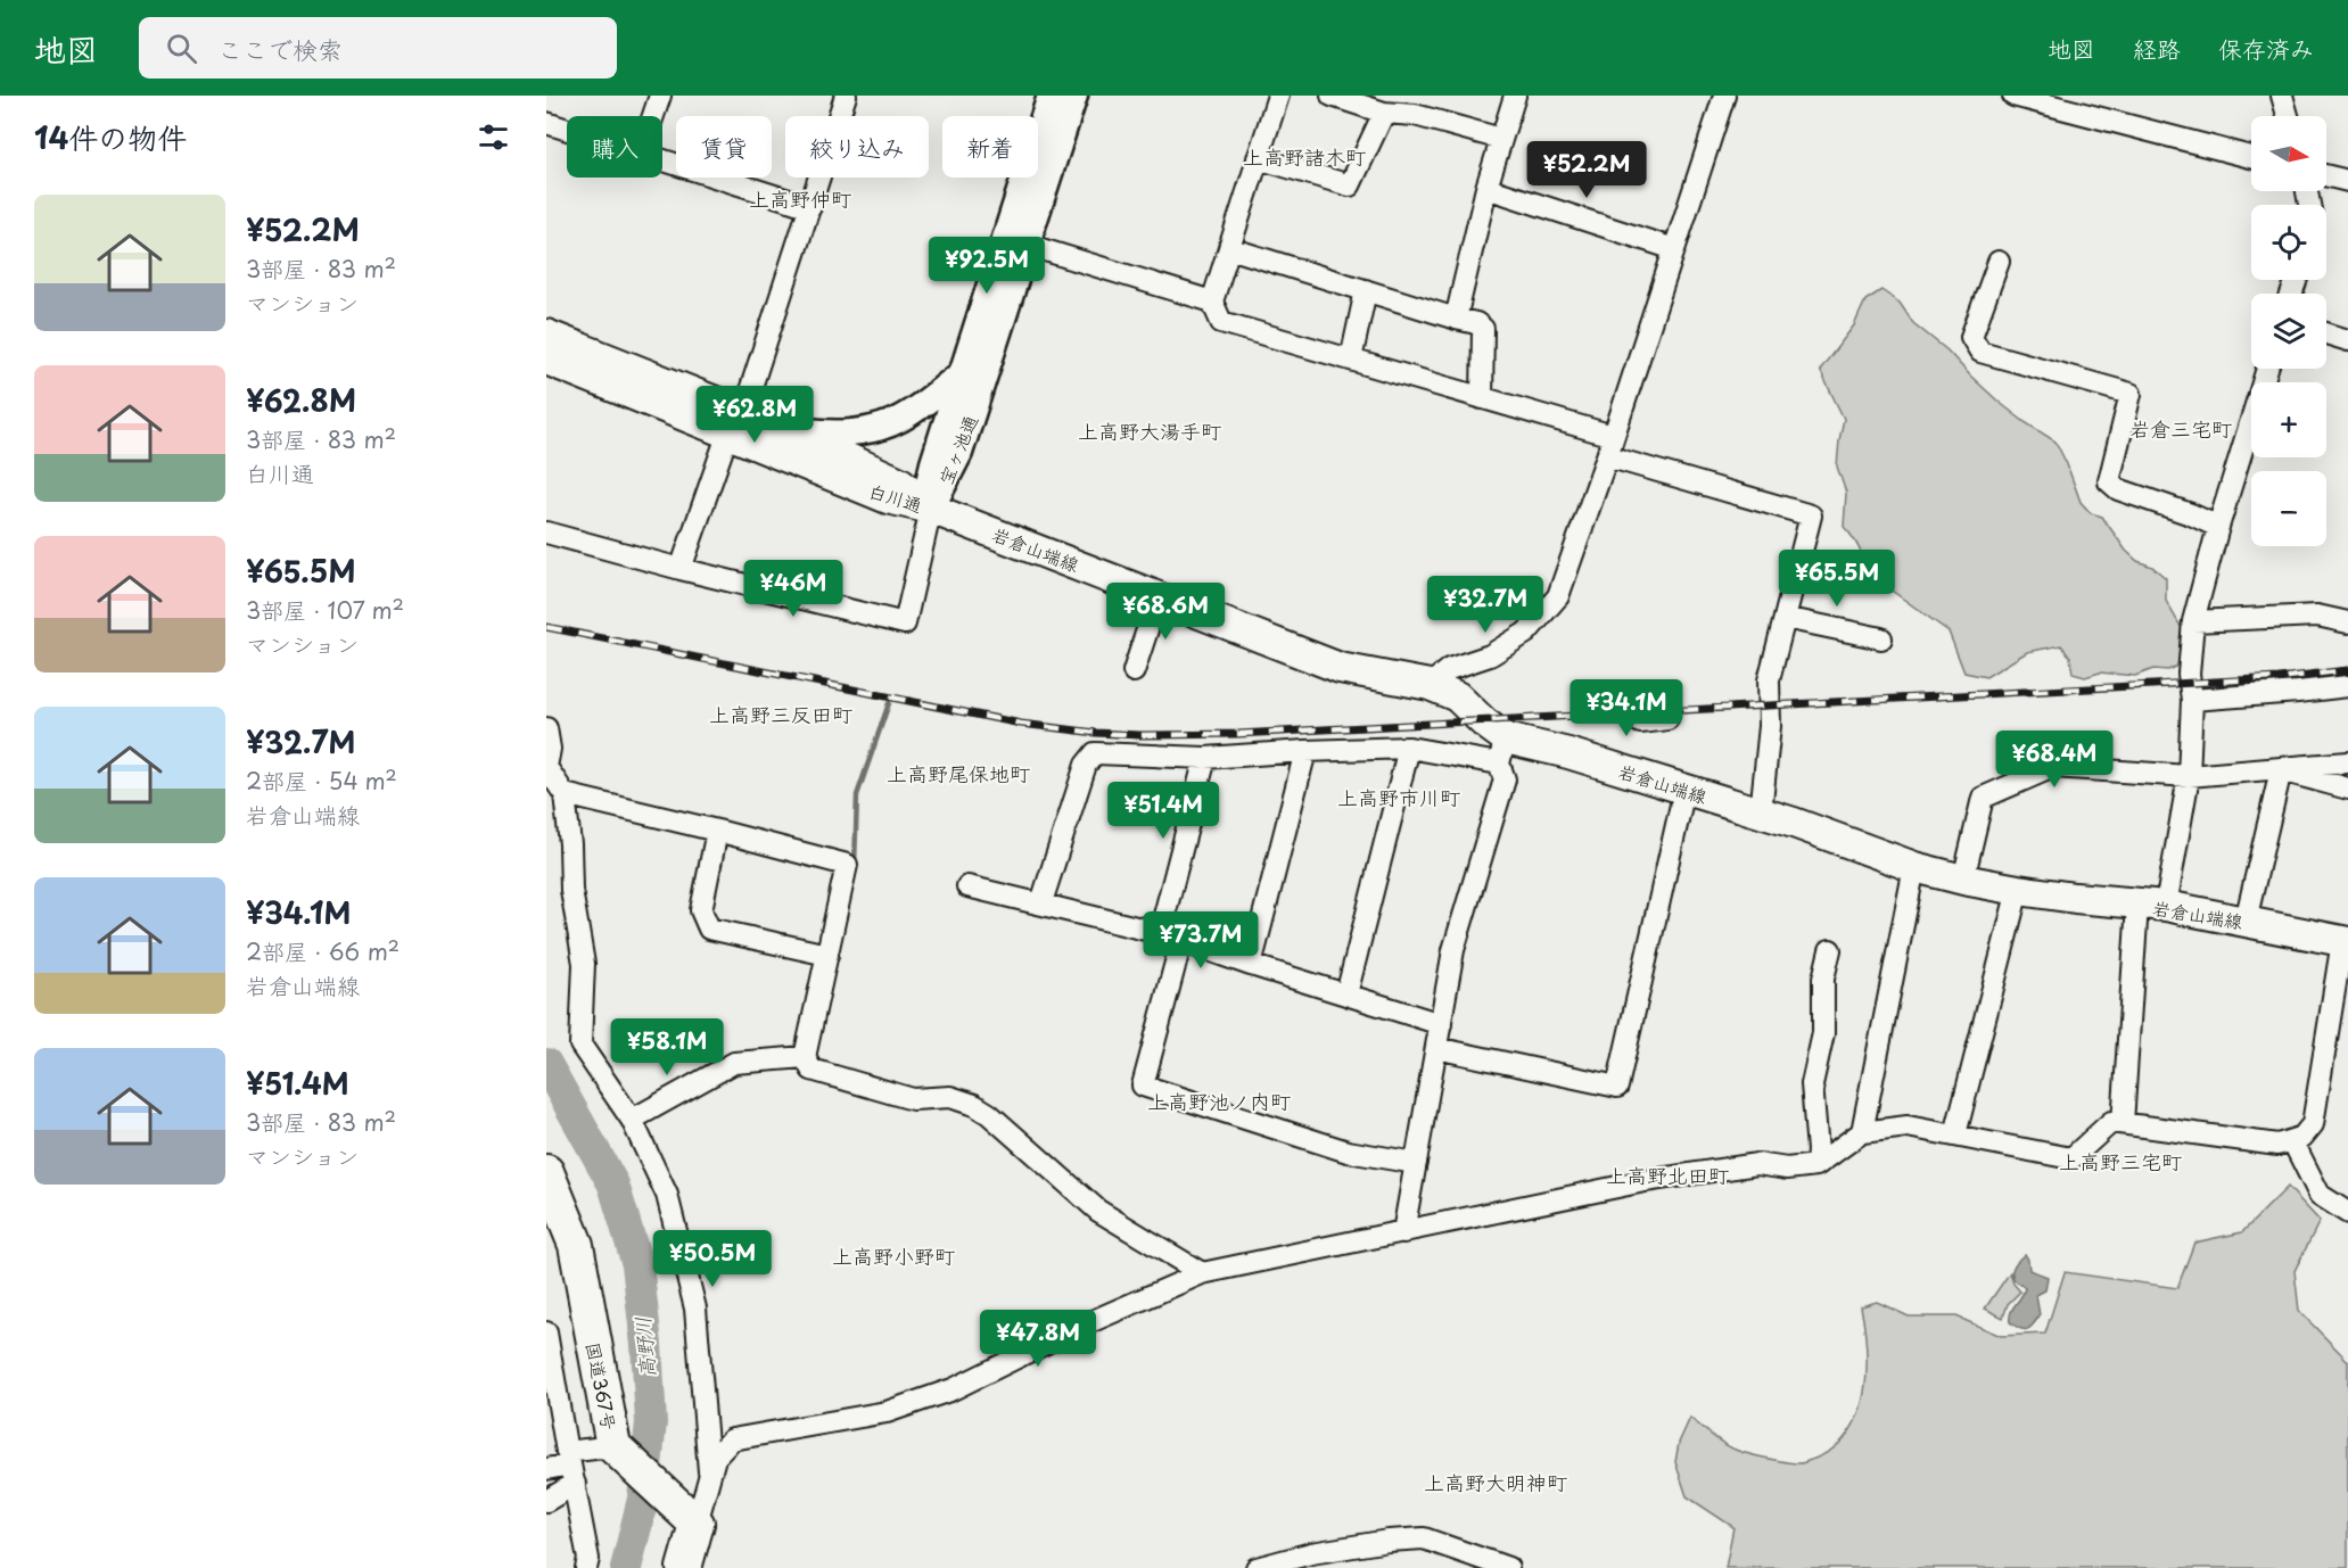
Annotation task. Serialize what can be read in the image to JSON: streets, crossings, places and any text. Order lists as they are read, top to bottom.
{
  "streets": {
    "highway": ["国道367号"],
    "main road": ["白川通", "岩倉山端線"],
    "street": ["宝ヶ池通"]
  },
  "crossings": [
    ["宝ヶ池通", "白川通"],
    ["宝ヶ池通", "岩倉山端線"],
    ["白川通", "岩倉山端線"]
  ],
  "districts": [
    "上高野諸木町",
    "上高野仲町",
    "岩倉三宅町",
    "上高野大湯手町",
    "上高野三反田町",
    "上高野尾保地町",
    "上高野市川町",
    "上高野池ノ内町",
    "上高野三宅町",
    "上高野北田町",
    "上高野小野町",
    "上高野大明神町"
  ],
  "water": ["高野川"],
  "north": "right",
  "page": {
    "header": "地図",
    "search": "ここで検索",
    "nav": ["地図", "経路", "保存済み"],
    "heading": "14件の物件",
    "map_buttons": ["+", "−"],
    "chip": [
      "購入",
      "賃貸",
      "絞り込み",
      "新着"
    ],
    "price": [
      "¥52.2M",
      "¥92.5M",
      "¥62.8M",
      "¥65.5M",
      "¥46M",
      "¥32.7M",
      "¥68.6M",
      "¥34.1M",
      "¥68.4M",
      "¥51.4M",
      "¥73.7M",
      "¥58.1M",
      "¥50.5M",
      "¥47.8M"
    ],
    "list": [
      {
        "name": "¥52.2M",
        "note": "3部屋 · 83 m² · マンション"
      },
      {
        "name": "¥62.8M",
        "note": "3部屋 · 83 m² · 白川通"
      },
      {
        "name": "¥65.5M",
        "note": "3部屋 · 107 m² · マンション"
      },
      {
        "name": "¥32.7M",
        "note": "2部屋 · 54 m² · 岩倉山端線"
      },
      {
        "name": "¥34.1M",
        "note": "2部屋 · 66 m² · 岩倉山端線"
      },
      {
        "name": "¥51.4M",
        "note": "3部屋 · 83 m² · マンション"
      }
    ]
  }
}
